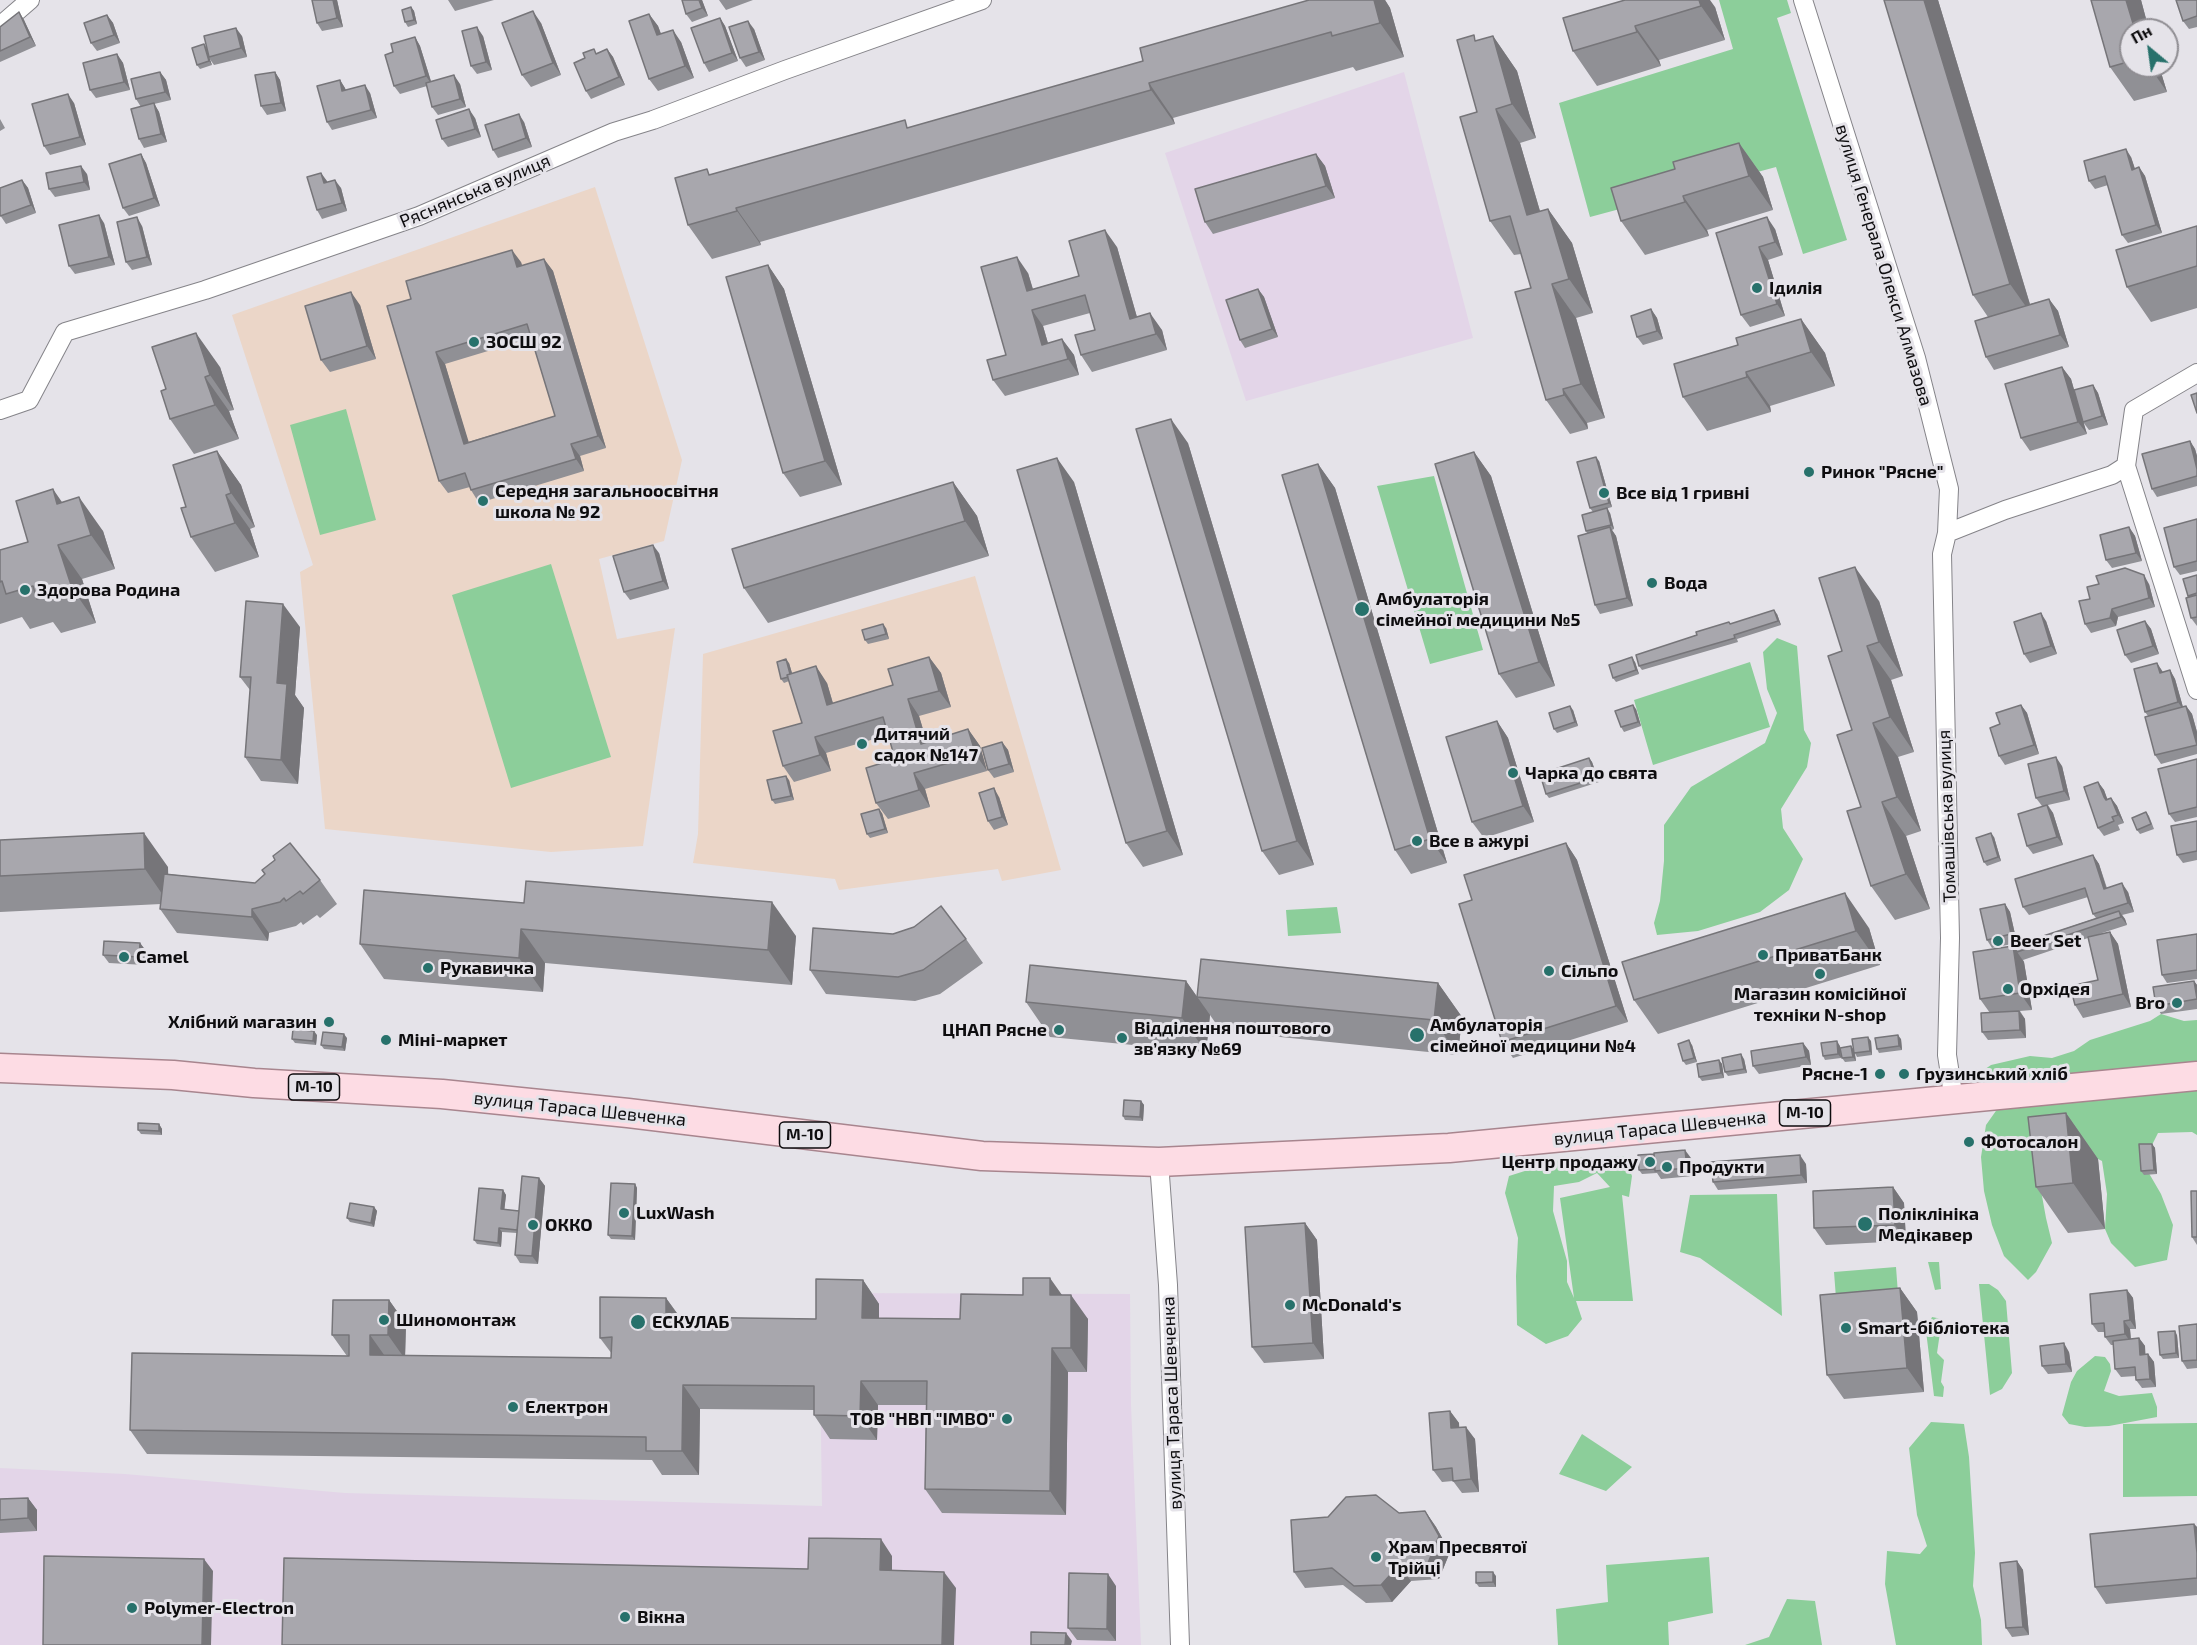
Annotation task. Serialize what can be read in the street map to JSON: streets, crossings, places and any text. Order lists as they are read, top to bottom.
{
  "streets": {
    "main road": ["М-10", "вулиця Тараса Шевченка"],
    "street": ["Ряснянська вулиця", "вулиця Генерала Олекси Алмазова", "Томашівська вулиця"]
  },
  "crossings": [
    ["вулиця Генерала Олекси Алмазова", "Томашівська вулиця"],
    ["Томашівська вулиця", "вулиця Тараса Шевченка"]
  ],
  "places": [
    "Ідилія",
    "ЗОСШ 92",
    "Ринок \"Рясне\"",
    "Все від 1 гривні",
    "Середня загальноосвітня школа № 92",
    "Вода",
    "Здорова Родина",
    "Амбулаторія сімейної медицини №5",
    "Дитячий садок №147",
    "Чарка до свята",
    "Все в ажурі",
    "Beer Set",
    "ПриватБанк",
    "Camel",
    "Рукавичка",
    "Сільпо",
    "Магазин комісійної техніки N-shop",
    "Орхідея",
    "Bro",
    "Хлібний магазин",
    "ЦНАП Рясне",
    "Амбулаторія сімейної медицини №4",
    "Відділення поштового зв’язку №69",
    "Міні-маркет",
    "Рясне-1",
    "Грузинський хліб",
    "Фотосалон",
    "Центр продажу",
    "Продукти",
    "LuxWash",
    "Поліклініка Медікавер",
    "ОККО",
    "McDonald's",
    "Шиномонтаж",
    "ЕСКУЛАБ",
    "Smart-бібліотека",
    "Електрон",
    "ТОВ \"НВП \"ІМВО\"",
    "Храм Пресвятої Трійці",
    "Polymer-Electron",
    "Вікна"
  ],
  "north": "top left"
}
